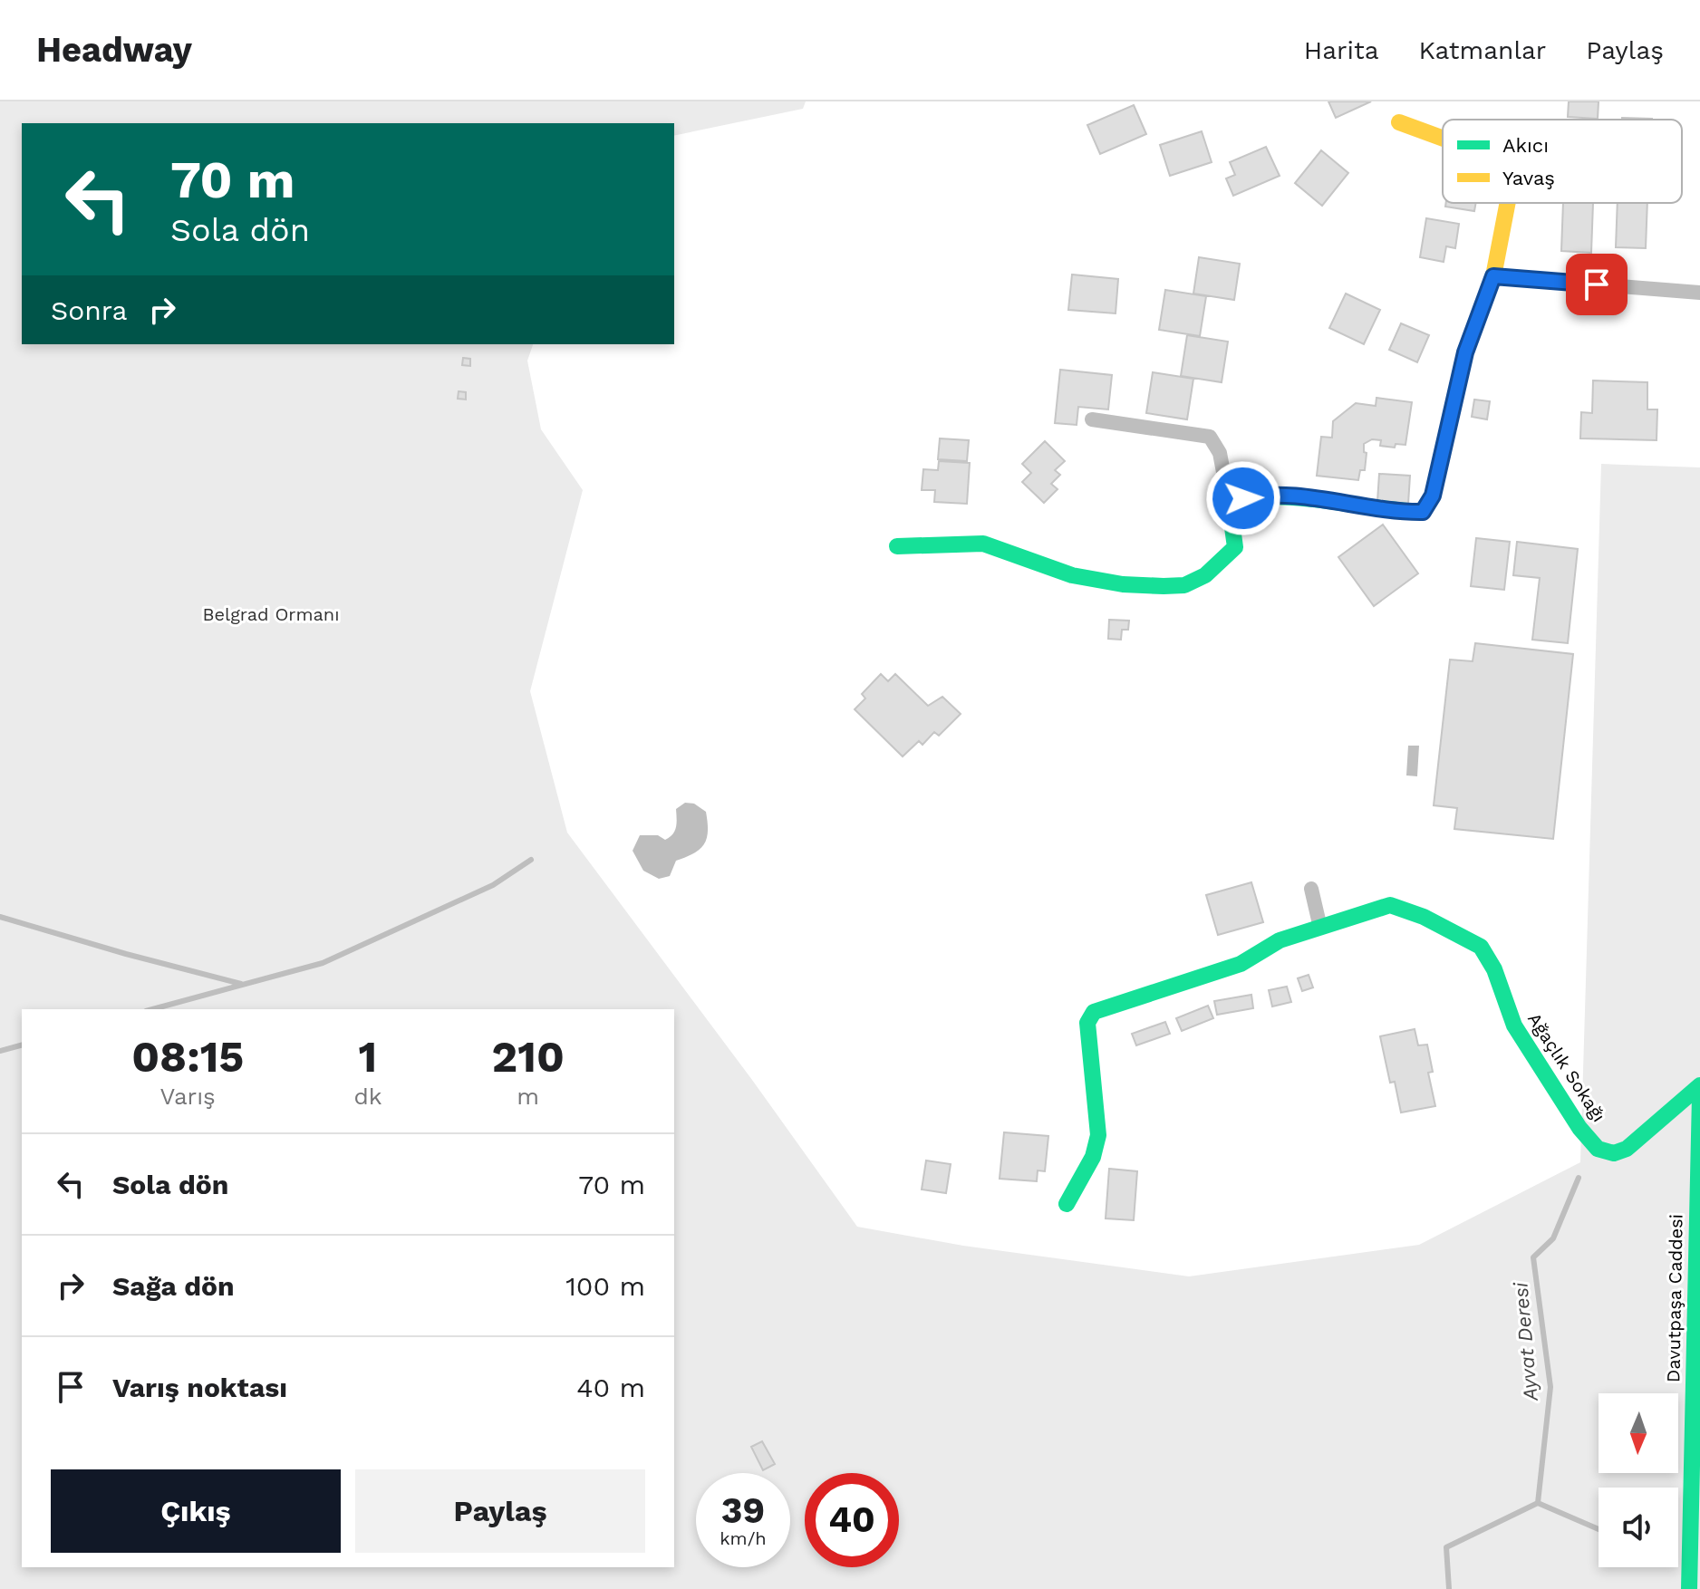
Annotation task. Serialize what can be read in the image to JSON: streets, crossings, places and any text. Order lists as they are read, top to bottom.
{
  "streets": {
    "street": ["Ağaçlık Sokağı", "Davutpaşa Caddesi"]
  },
  "water": ["Ayvat Deresi"],
  "parks": ["Belgrad Ormanı"],
  "legend": ["Akıcı", "Yavaş"],
  "north": "bottom",
  "page": {
    "header": "Headway",
    "nav": ["Harita", "Katmanlar", "Paylaş"],
    "turn": ["70 m", "Sola dön"],
    "then": "Sonra",
    "eta": [
      "08:15",
      "Varış",
      "1",
      "dk",
      "210",
      "m"
    ],
    "list": [
      {
        "name": "Sola dön",
        "value": "70 m"
      },
      {
        "name": "Sağa dön",
        "value": "100 m"
      },
      {
        "name": "Varış noktası",
        "value": "40 m"
      }
    ],
    "buttons": ["Çıkış", "Paylaş"],
    "speed": "39 km/h",
    "limit": "40"
  }
}
